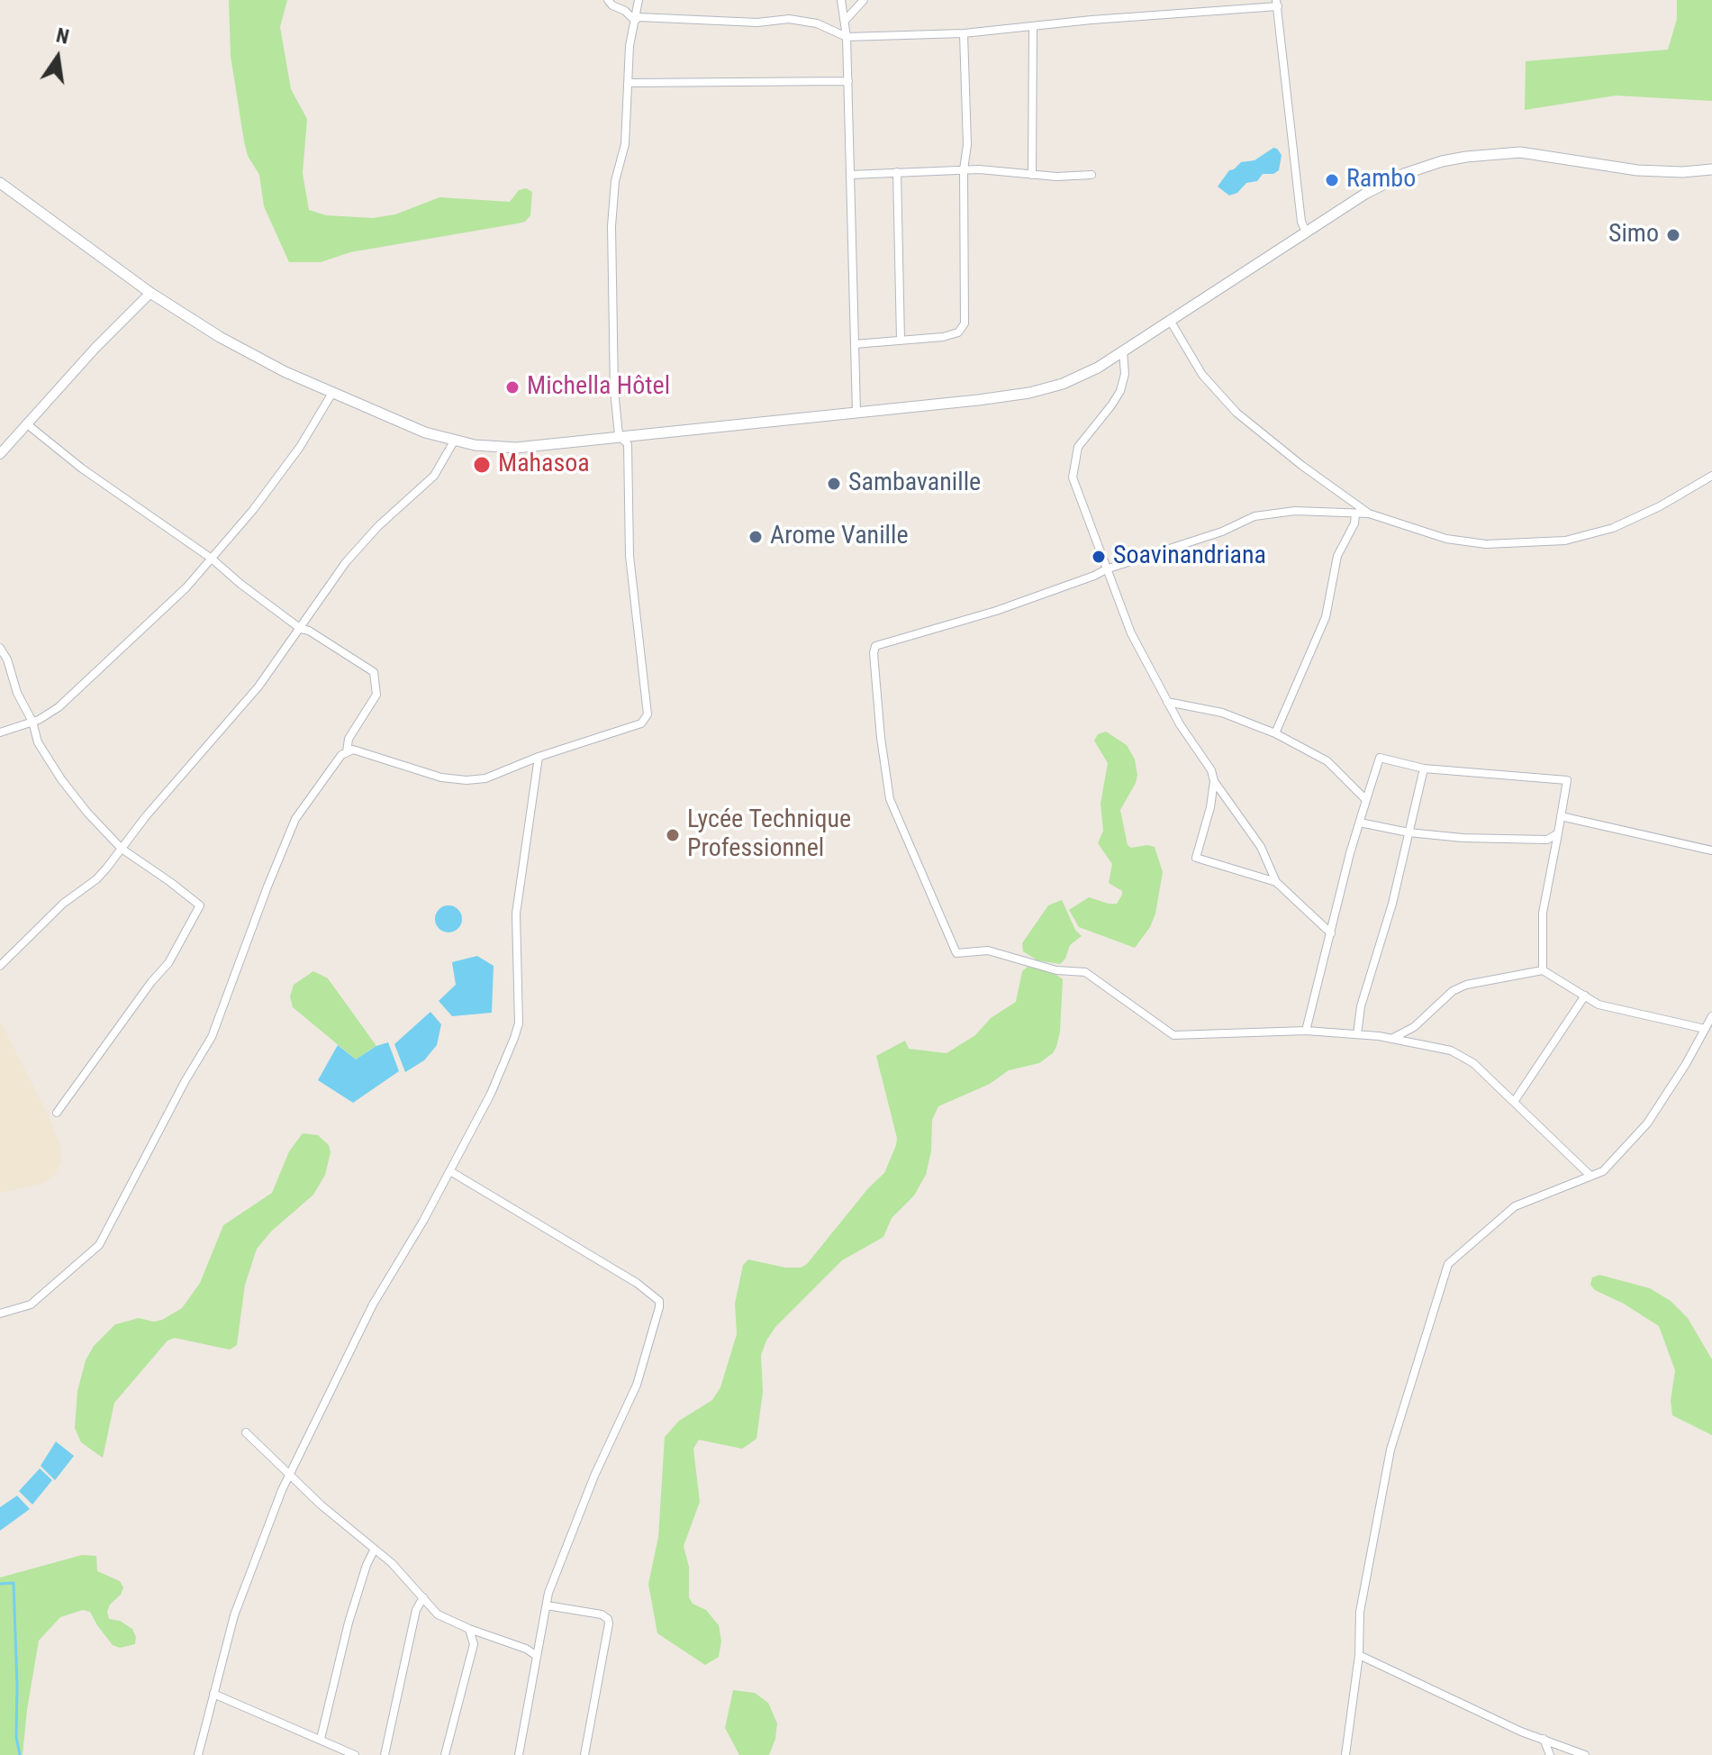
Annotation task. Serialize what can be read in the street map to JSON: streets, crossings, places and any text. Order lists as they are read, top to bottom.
{
  "places": [
    "Rambo",
    "Simo",
    "Michella Hôtel",
    "Mahasoa",
    "Sambavanille",
    "Arome Vanille",
    "Soavinandriana",
    "Lycée Technique Professionnel"
  ],
  "north": "top"
}
